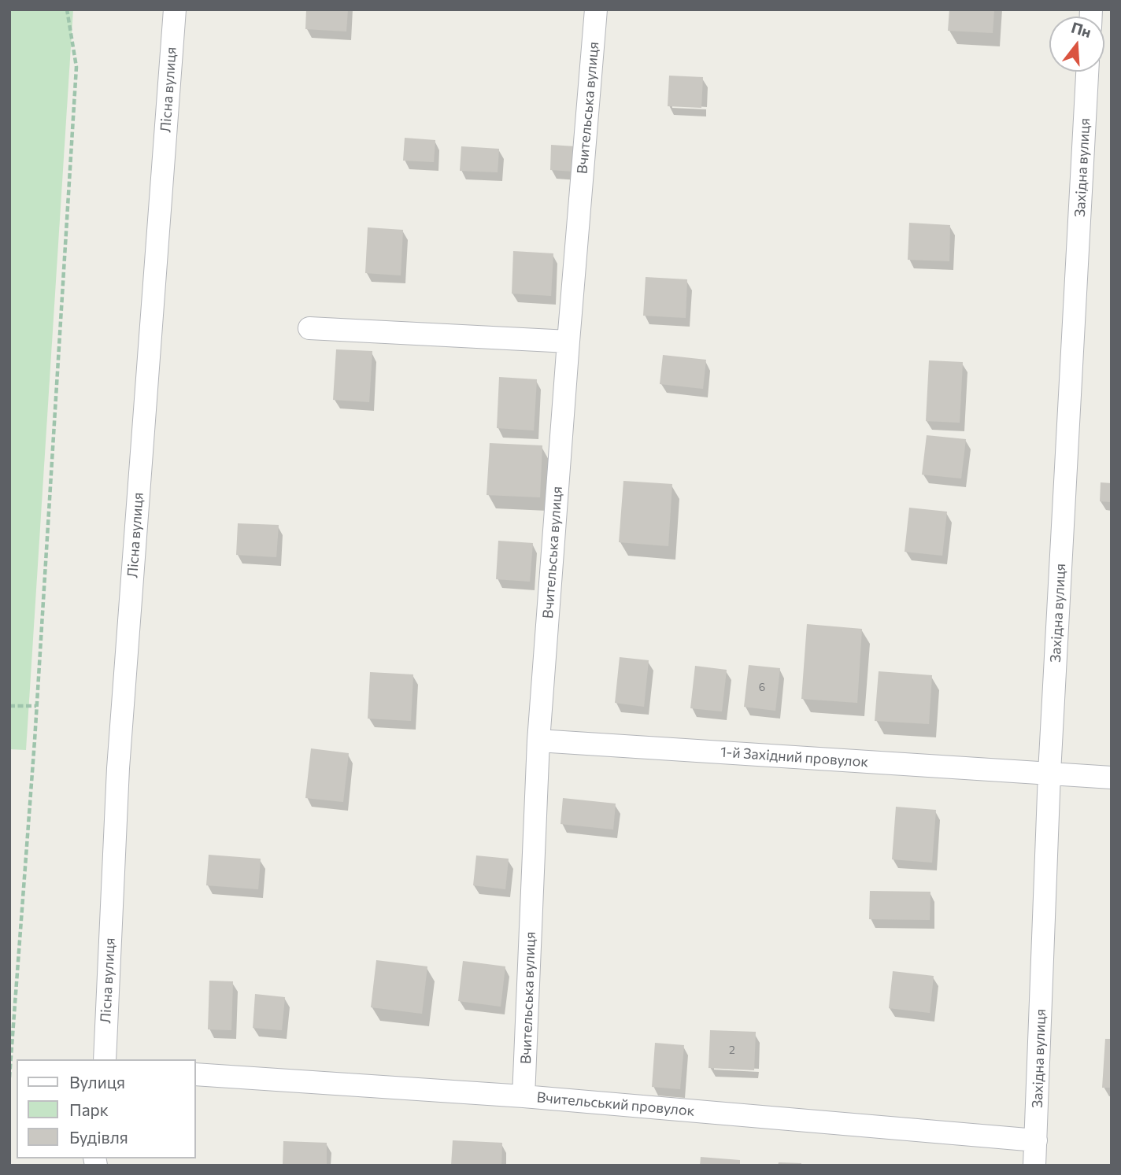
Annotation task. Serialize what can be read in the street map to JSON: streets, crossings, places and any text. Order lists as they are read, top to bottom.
{
  "streets": {
    "street": [
      "Лісна вулиця",
      "Вчительська вулиця",
      "Західна вулиця",
      "1-й Західний провулок",
      "Вчительський провулок"
    ]
  },
  "crossings": [
    ["Вчительська вулиця", "1-й Західний провулок"],
    ["Вчительська вулиця", "Вчительський провулок"],
    ["Західна вулиця", "1-й Західний провулок"],
    ["Західна вулиця", "Вчительський провулок"]
  ],
  "house_numbers": ["6", "2"],
  "legend": ["Вулиця", "Парк", "Будівля"],
  "north": "top"
}
